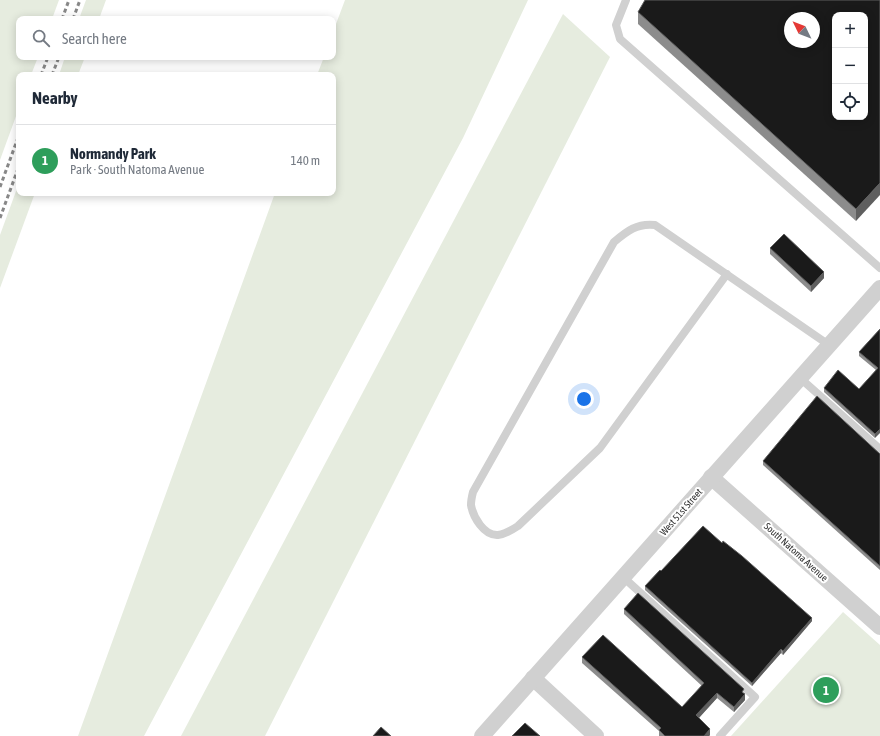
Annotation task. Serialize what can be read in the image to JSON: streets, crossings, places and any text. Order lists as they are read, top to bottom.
{
  "streets": {
    "street": ["West 51st Street", "South Natoma Avenue"]
  },
  "crossings": [
    ["West 51st Street", "South Natoma Avenue"]
  ],
  "north": "top left",
  "page": {
    "map_buttons": ["+", "−"],
    "search": "Search here",
    "heading": "Nearby",
    "list": [
      {
        "mark": "1",
        "name": "Normandy Park",
        "note": "Park · South Natoma Avenue",
        "value": "140 m"
      }
    ],
    "pins": "1"
  }
}
